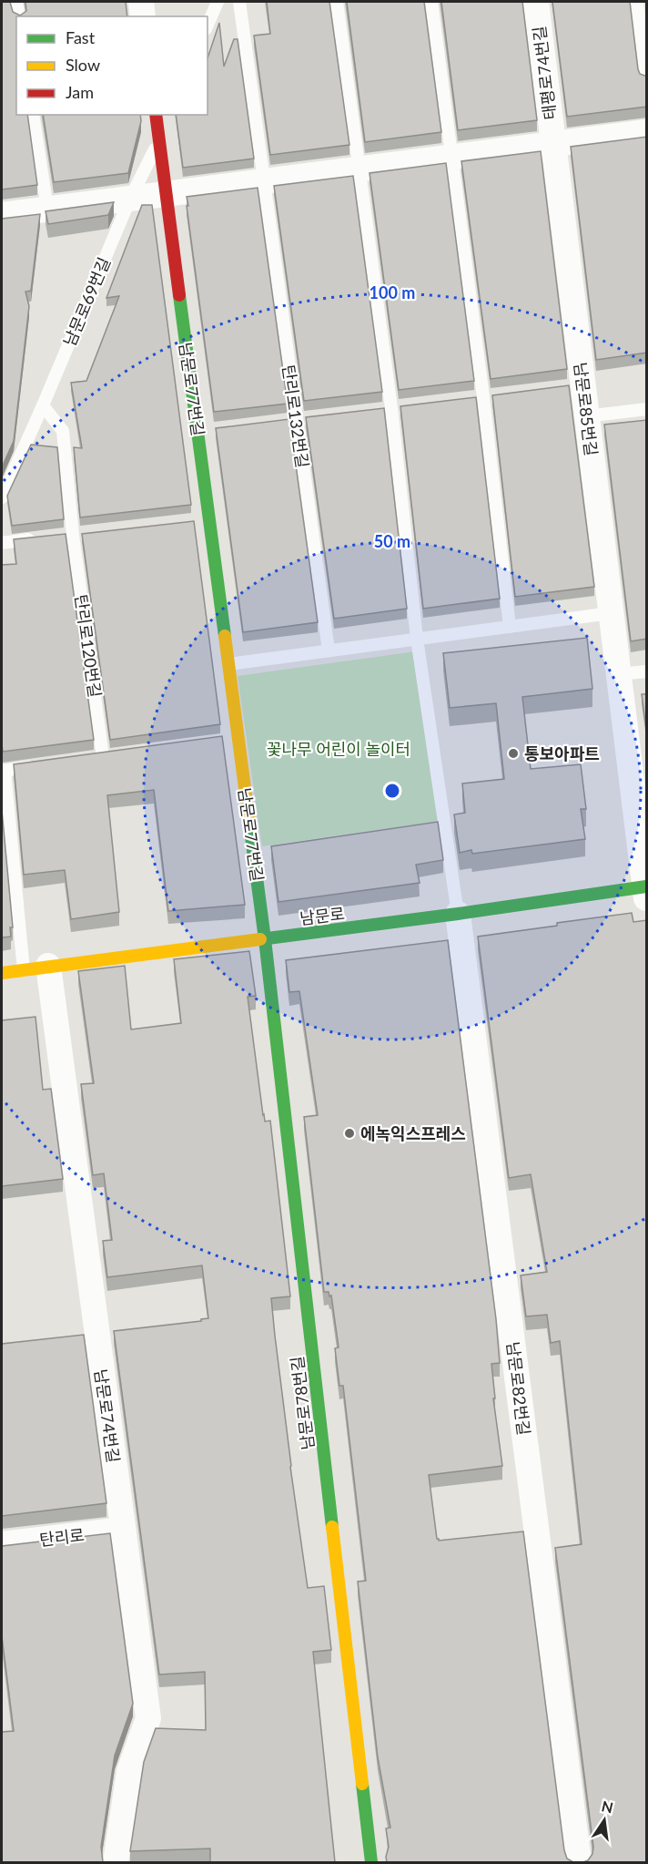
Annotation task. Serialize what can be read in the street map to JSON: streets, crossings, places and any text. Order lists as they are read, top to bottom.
{
  "streets": {
    "street": [
      "태평로74번길",
      "남문로77번길",
      "남문로85번길",
      "남문로",
      "남문로82번길",
      "남문로78번길",
      "남문로74번길",
      "탄리로"
    ],
    "lane": ["남문로69번길", "탄리로132번길", "탄리로120번길"]
  },
  "crossings": [
    ["태평로74번길", "남문로85번길"],
    ["남문로69번길", "남문로77번길"],
    ["남문로69번길", "탄리로120번길"],
    ["남문로77번길", "남문로"],
    ["남문로77번길", "남문로78번길"],
    ["남문로85번길", "남문로"],
    ["남문로", "남문로82번길"],
    ["남문로", "남문로78번길"],
    ["남문로", "남문로74번길"],
    ["남문로74번길", "탄리로"]
  ],
  "parks": ["꽃나무 어린이 놀이터"],
  "places": ["통보아파트", "에녹익스프레스"],
  "legend": ["Fast", "Slow", "Jam"],
  "north": "top",
  "rings": ["100 m", "50 m"]
}
